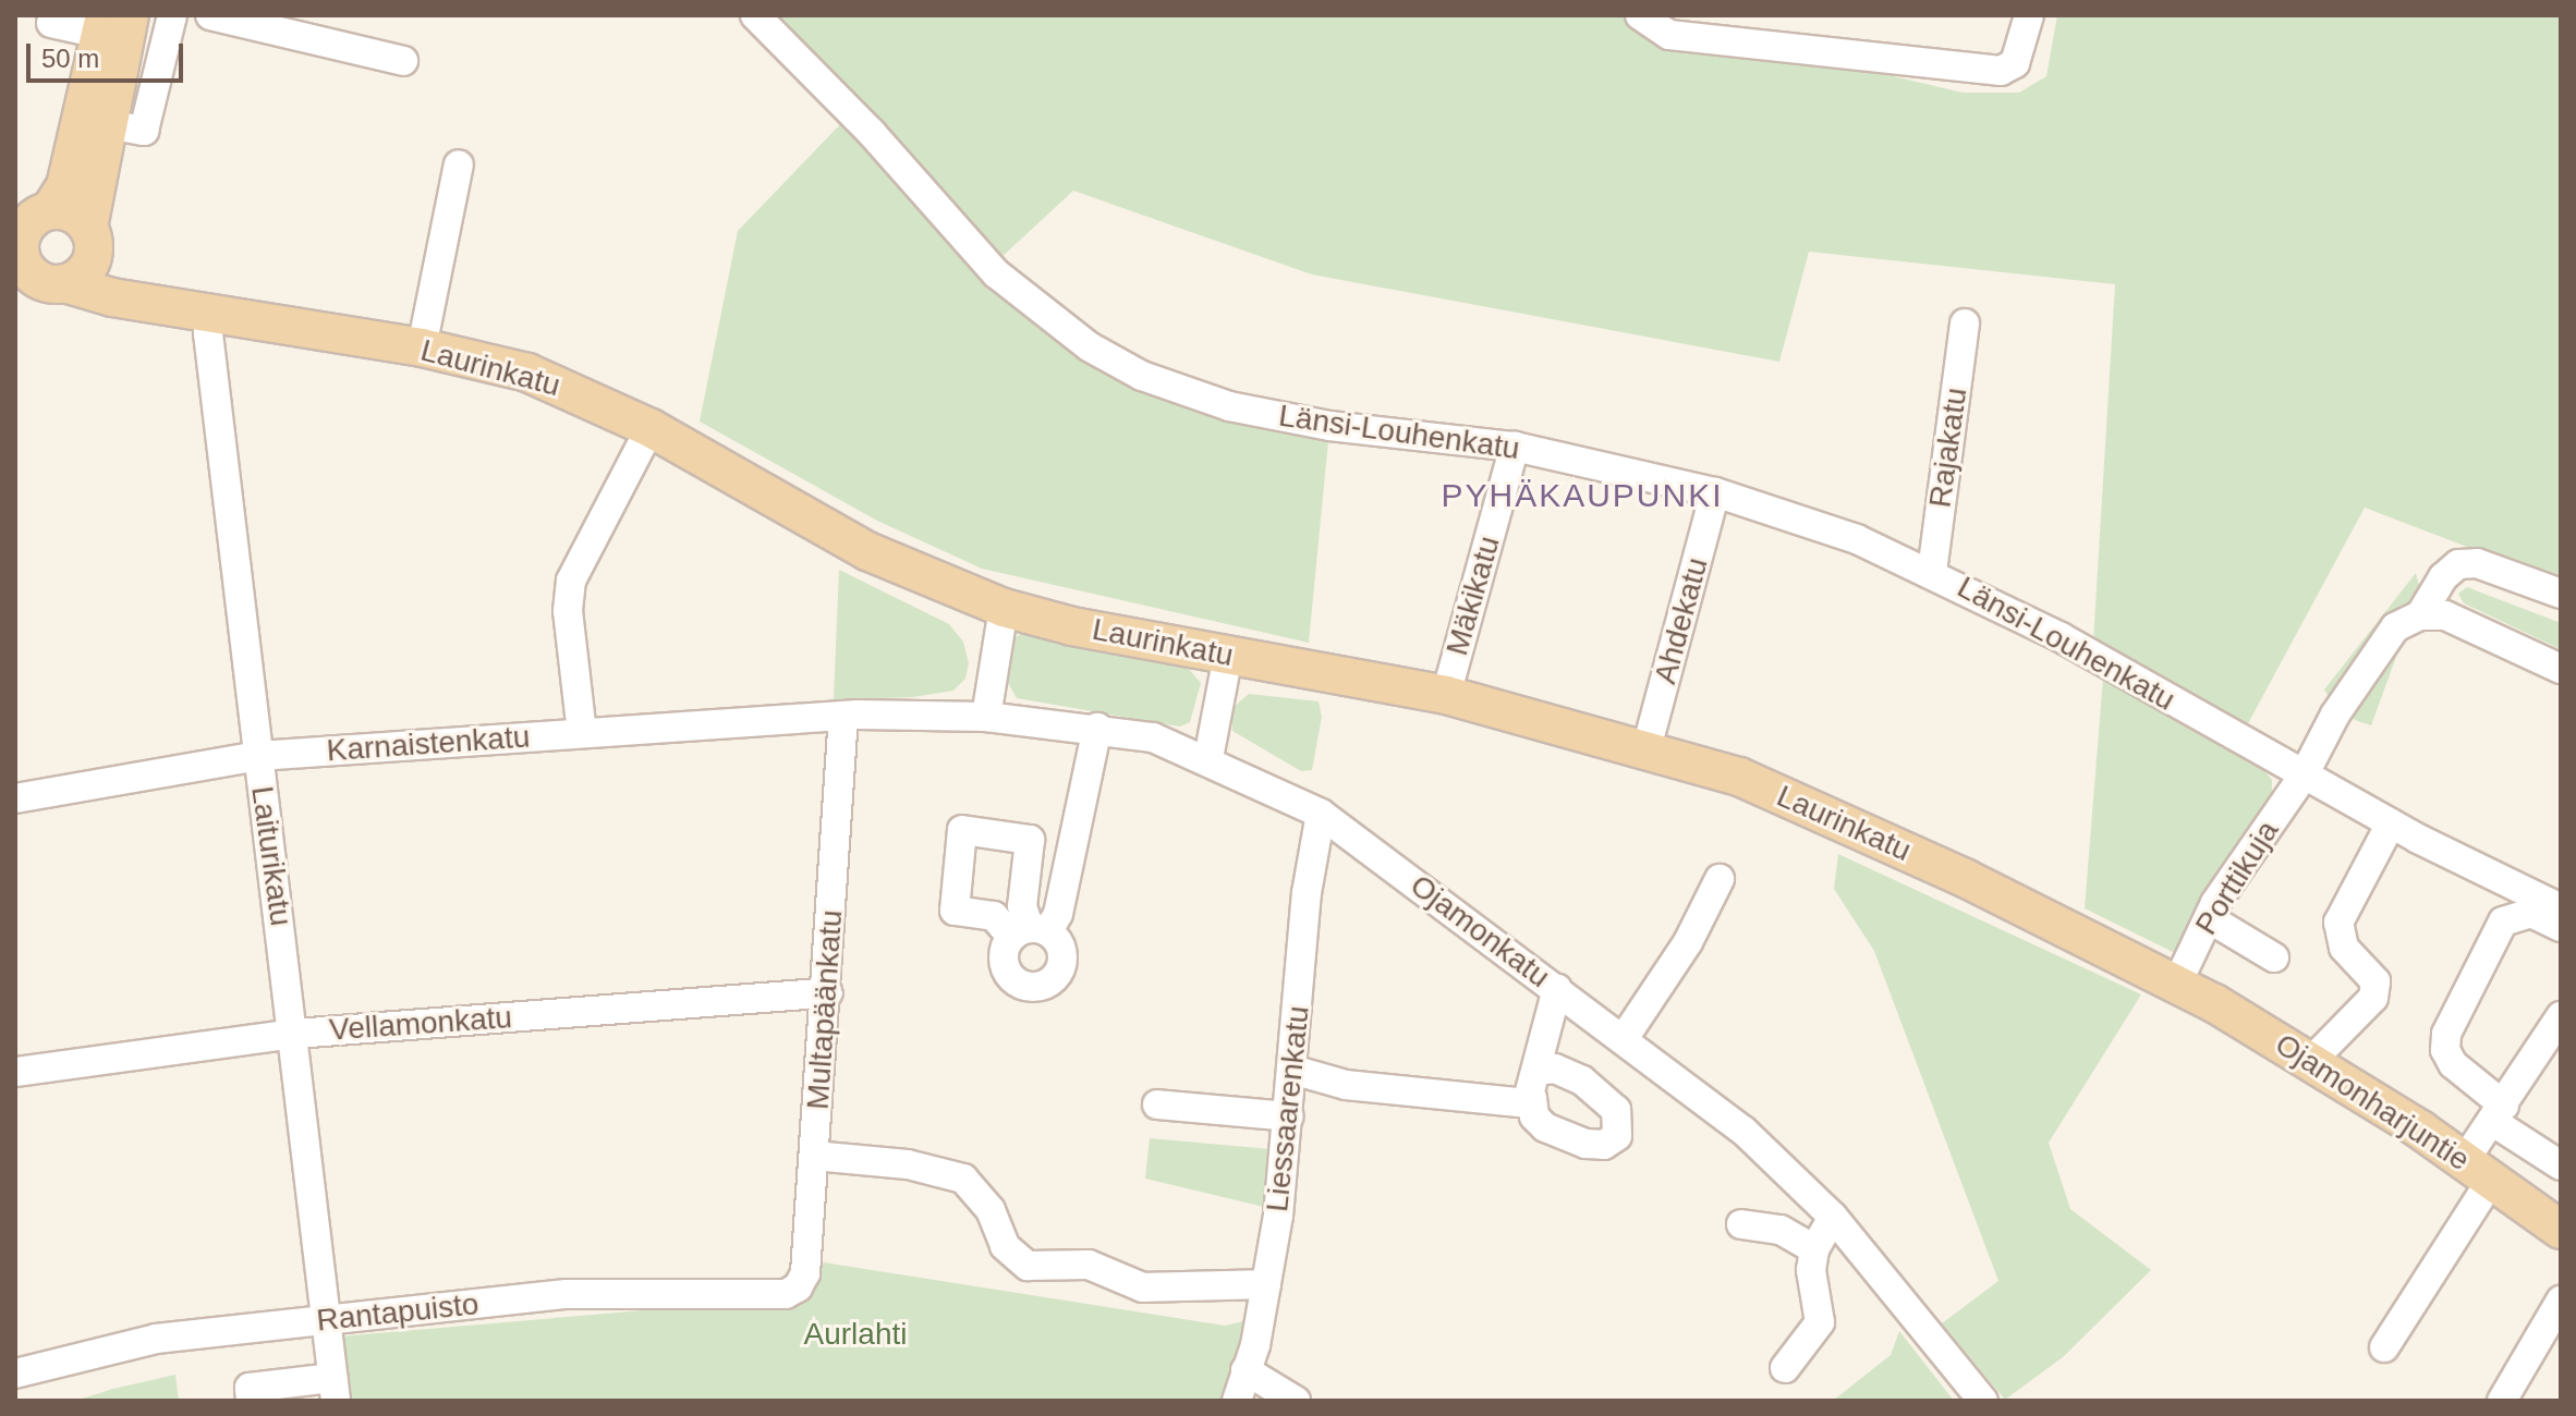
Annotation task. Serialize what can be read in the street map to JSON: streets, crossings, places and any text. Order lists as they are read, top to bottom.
{
  "streets": {
    "main road": ["Laurinkatu", "Ojamonharjuntie"],
    "street": [
      "Länsi-Louhenkatu",
      "Rajakatu",
      "Mäkikatu",
      "Ahdekatu",
      "Karnaistenkatu",
      "Laiturikatu",
      "Porttikuja",
      "Ojamonkatu",
      "Multapäänkatu",
      "Vellamonkatu",
      "Liessaarenkatu",
      "Rantapuisto"
    ]
  },
  "crossings": [
    ["Laurinkatu", "Mäkikatu"],
    ["Laurinkatu", "Ahdekatu"],
    ["Laurinkatu", "Laiturikatu"],
    ["Laurinkatu", "Porttikuja"],
    ["Laurinkatu", "Ojamonharjuntie"],
    ["Länsi-Louhenkatu", "Rajakatu"],
    ["Länsi-Louhenkatu", "Mäkikatu"],
    ["Länsi-Louhenkatu", "Ahdekatu"],
    ["Länsi-Louhenkatu", "Porttikuja"],
    ["Karnaistenkatu", "Laiturikatu"],
    ["Karnaistenkatu", "Ojamonkatu"],
    ["Karnaistenkatu", "Multapäänkatu"],
    ["Laiturikatu", "Vellamonkatu"],
    ["Laiturikatu", "Rantapuisto"],
    ["Porttikuja", "Ojamonharjuntie"],
    ["Ojamonkatu", "Multapäänkatu"],
    ["Ojamonkatu", "Liessaarenkatu"],
    ["Multapäänkatu", "Vellamonkatu"],
    ["Multapäänkatu", "Rantapuisto"]
  ],
  "districts": ["PYHÄKAUPUNKI"],
  "parks": ["Aurlahti"],
  "scale_bar": "50 m"
}
